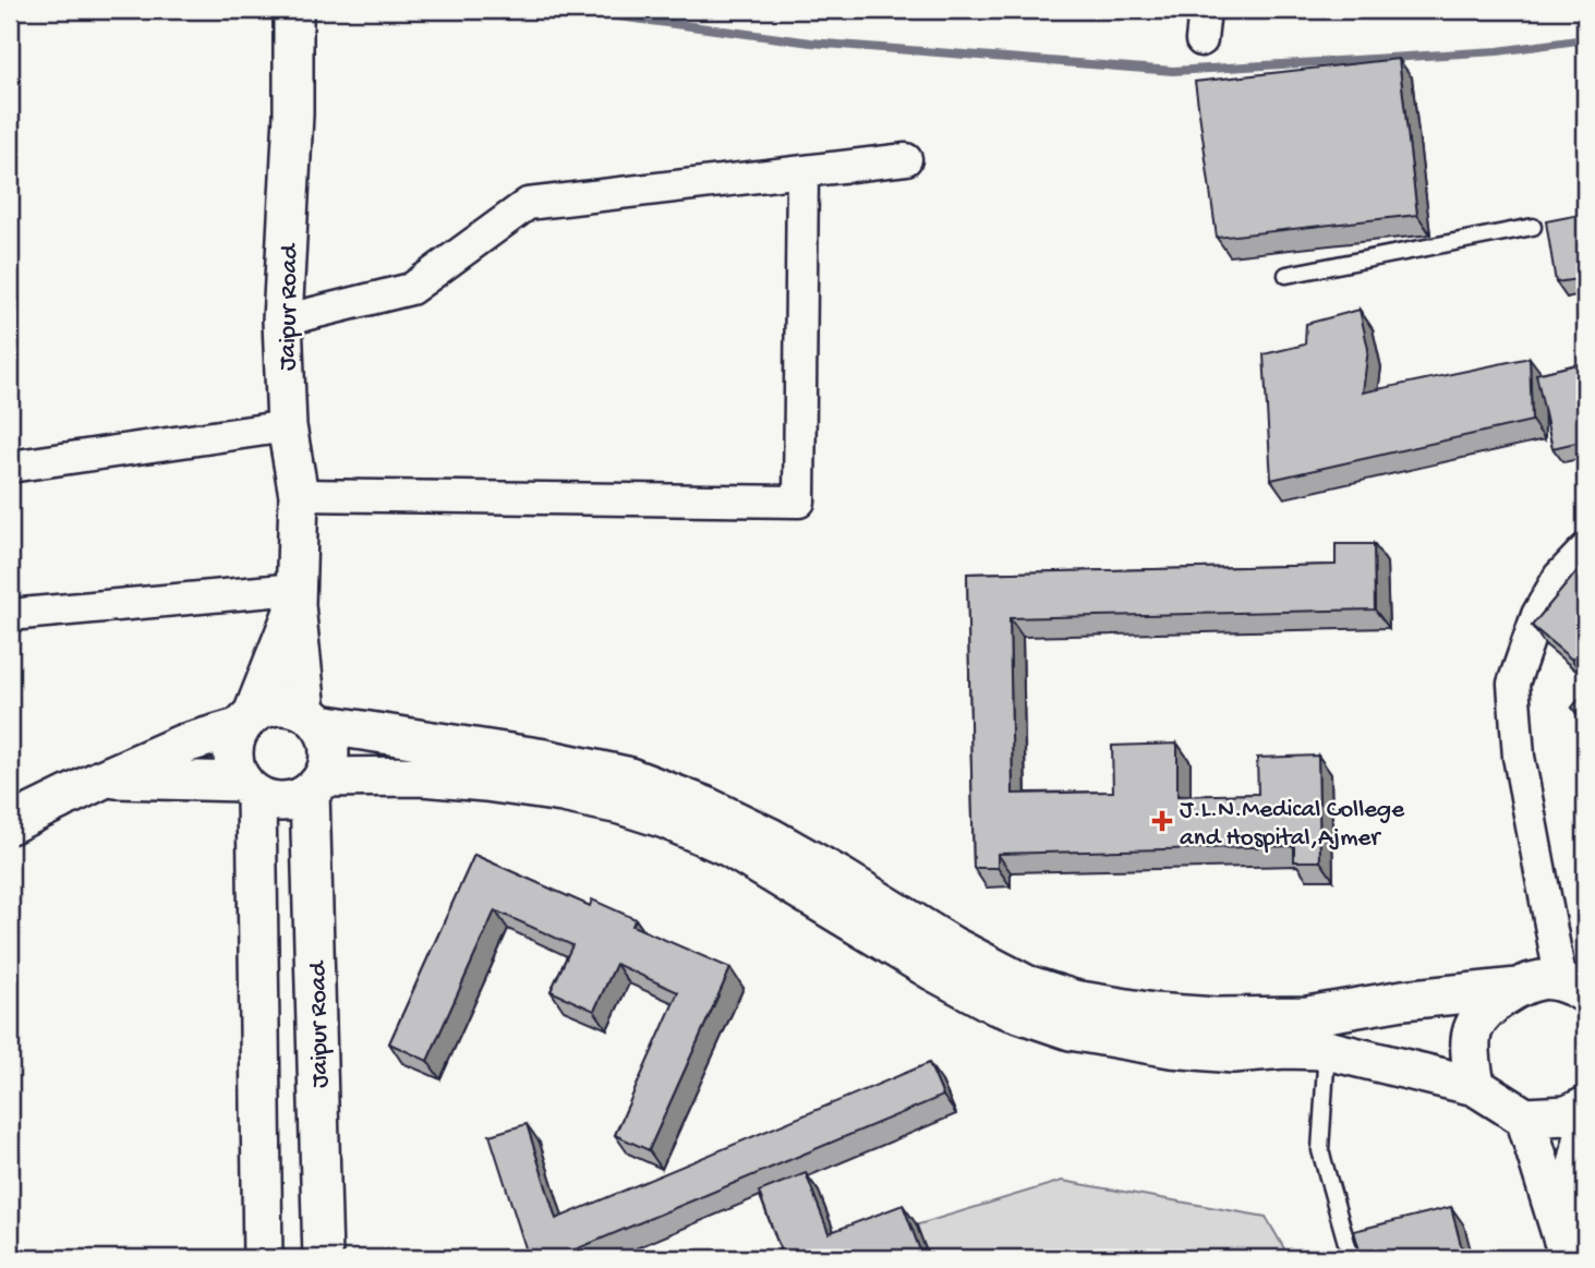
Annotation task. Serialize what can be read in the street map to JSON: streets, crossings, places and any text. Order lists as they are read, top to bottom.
{
  "streets": {
    "street": ["Jaipur Road"]
  },
  "places": {
    "health": ["J.L.N.Medical College and Hospital,Ajmer"]
  }
}
